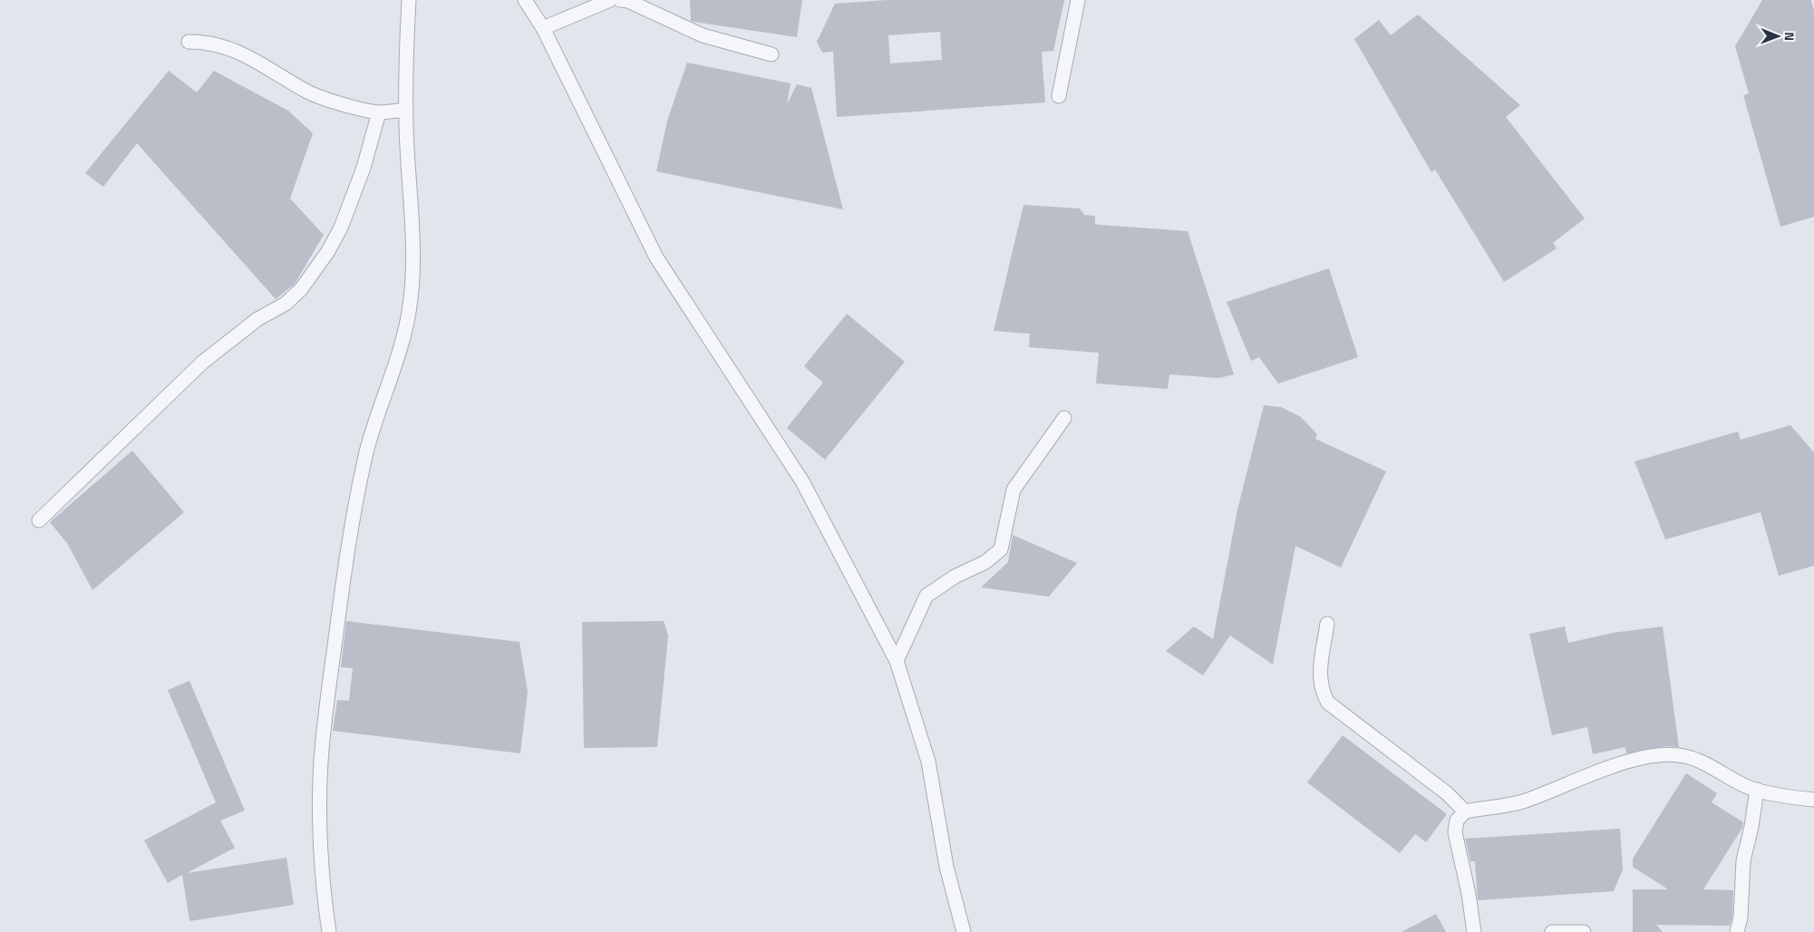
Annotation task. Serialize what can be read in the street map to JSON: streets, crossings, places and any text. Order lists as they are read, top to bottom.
{
  "north": "right"
}
